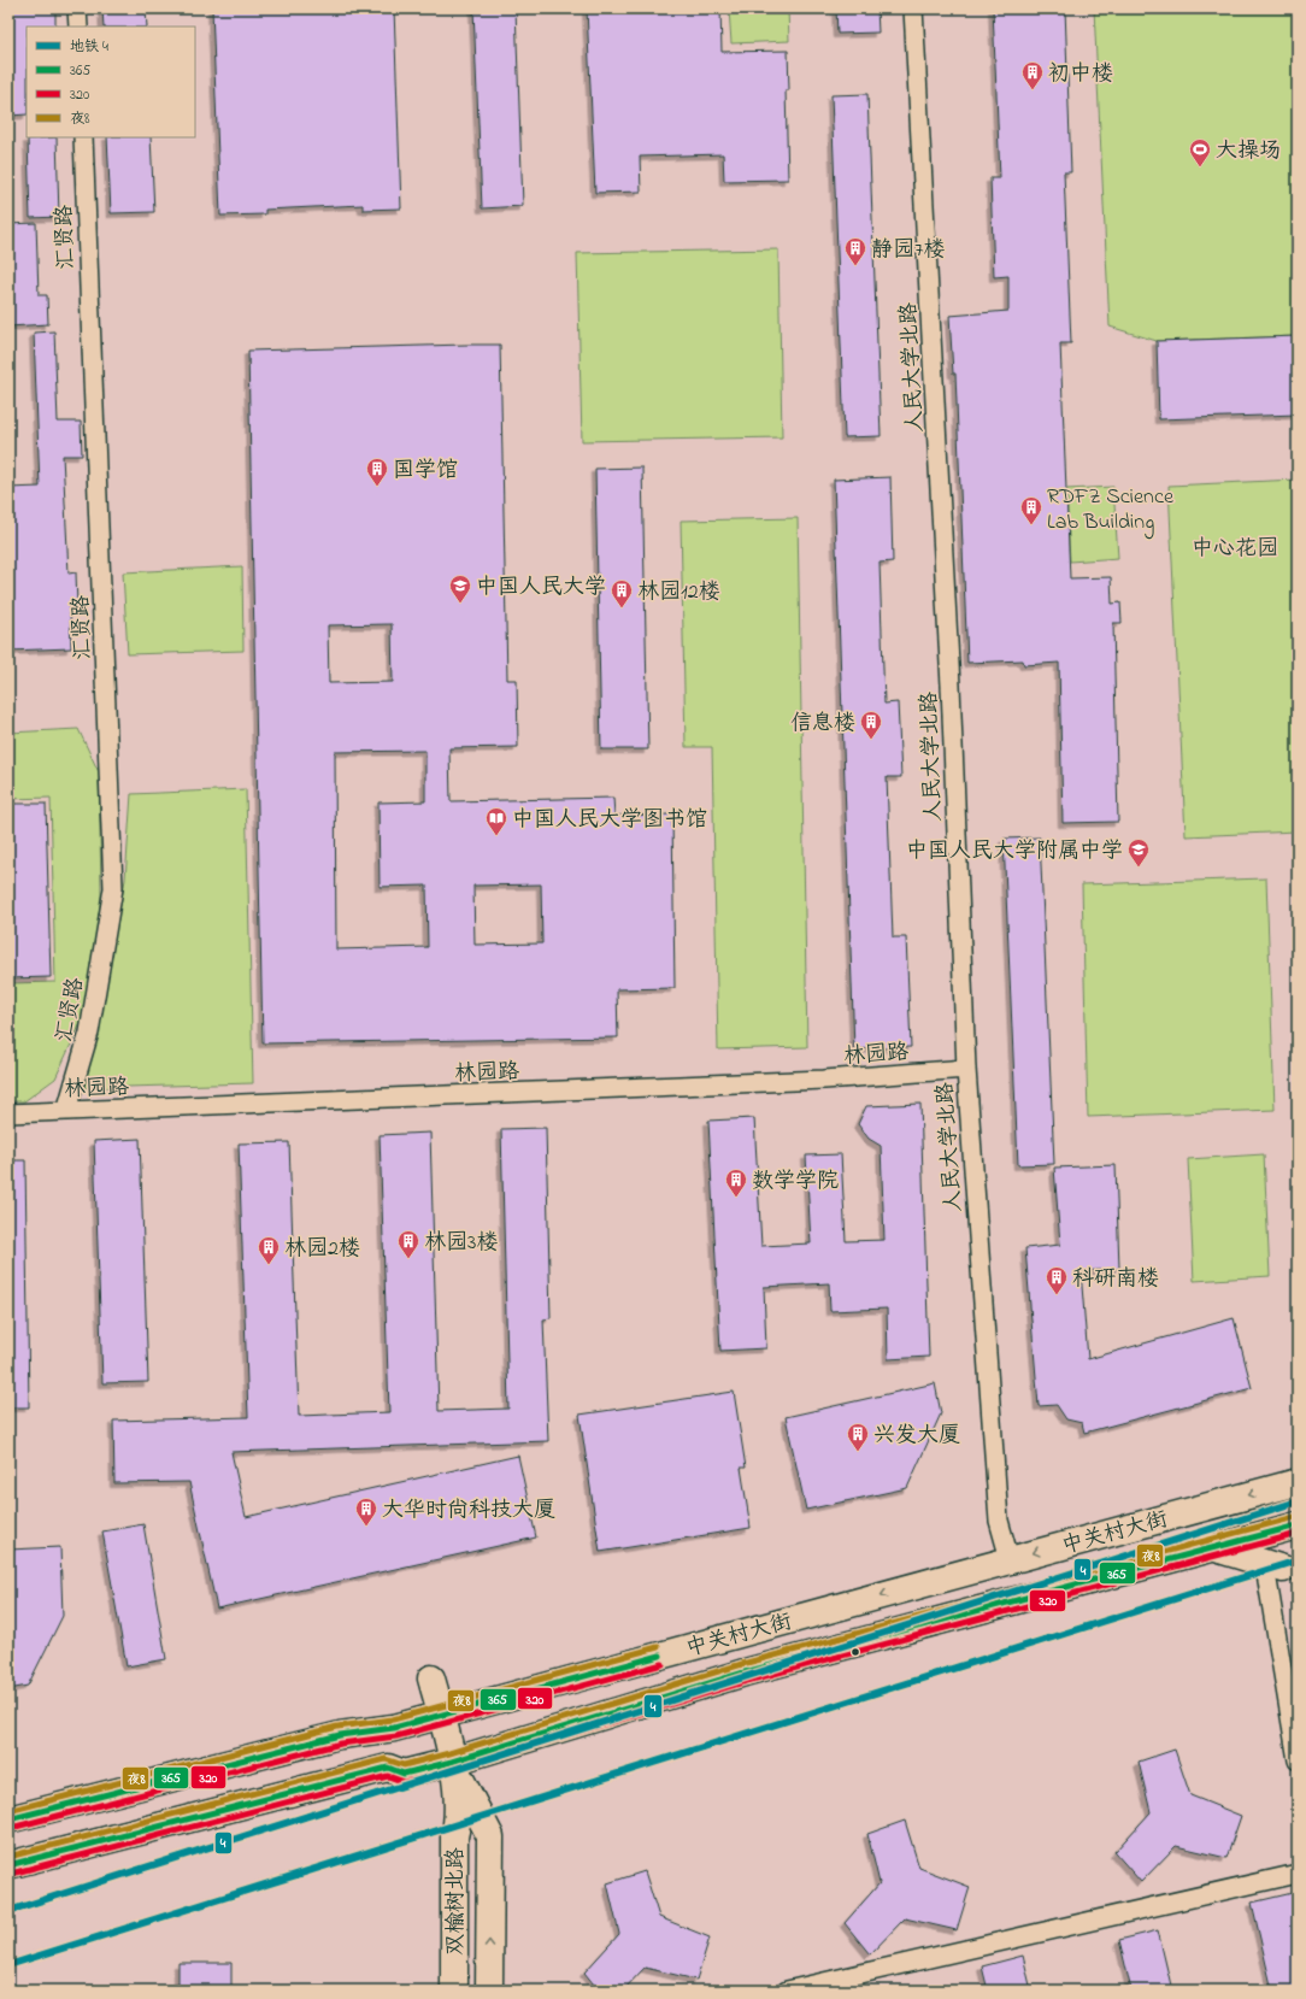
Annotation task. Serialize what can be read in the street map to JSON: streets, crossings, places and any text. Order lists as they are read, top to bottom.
{
  "streets": {
    "main road": ["中关村大街", "双榆树北路"],
    "street": ["汇贤路", "人民大学北路", "林园路"]
  },
  "crossings": [
    ["汇贤路", "林园路"],
    ["人民大学北路", "林园路"],
    ["人民大学北路", "中关村大街"],
    ["中关村大街", "双榆树北路"]
  ],
  "parks": ["中心花园"],
  "places": {
    "building": [
      "初中楼",
      "静园7楼",
      "国学馆",
      "RDFZ Science Lab Building",
      "林园12楼",
      "信息楼",
      "数学学院",
      "林园3楼",
      "林园2楼",
      "科研南楼",
      "兴发大厦",
      "大华时尚科技大厦"
    ],
    "sports": ["大操场"],
    "school or university": ["中国人民大学", "中国人民大学附属中学"],
    "library": ["中国人民大学图书馆"]
  },
  "lines": [
    "metro line 4",
    "transit line 夜8",
    "transit line 365",
    "transit line 320"
  ],
  "legend": [
    "地铁 4",
    "365",
    "320",
    "夜8"
  ]
}
